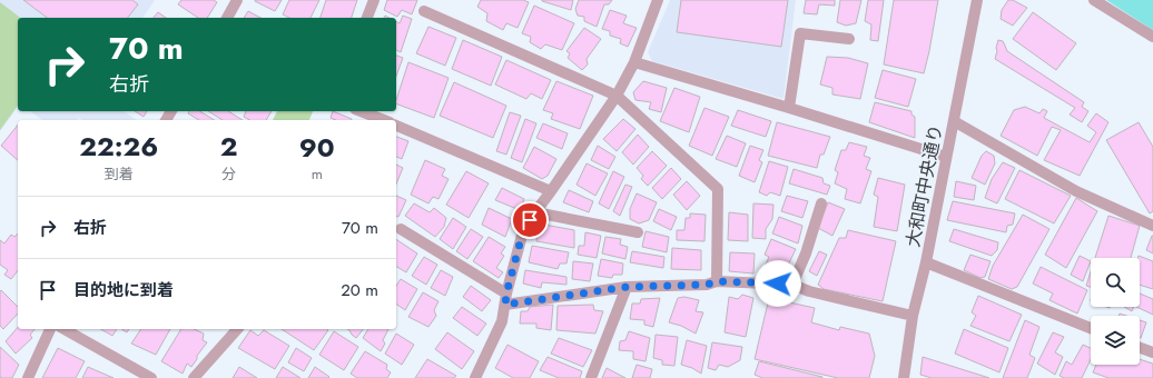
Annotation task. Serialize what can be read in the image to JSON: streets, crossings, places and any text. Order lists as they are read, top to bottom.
{
  "streets": {
    "street": ["大和町中央通り"]
  },
  "page": {
    "turn": ["70 m", "右折"],
    "eta": [
      "22:26",
      "到着",
      "2",
      "分",
      "90",
      "m"
    ],
    "list": [
      {
        "name": "右折",
        "value": "70 m"
      },
      {
        "name": "目的地に到着",
        "value": "20 m"
      }
    ]
  }
}
